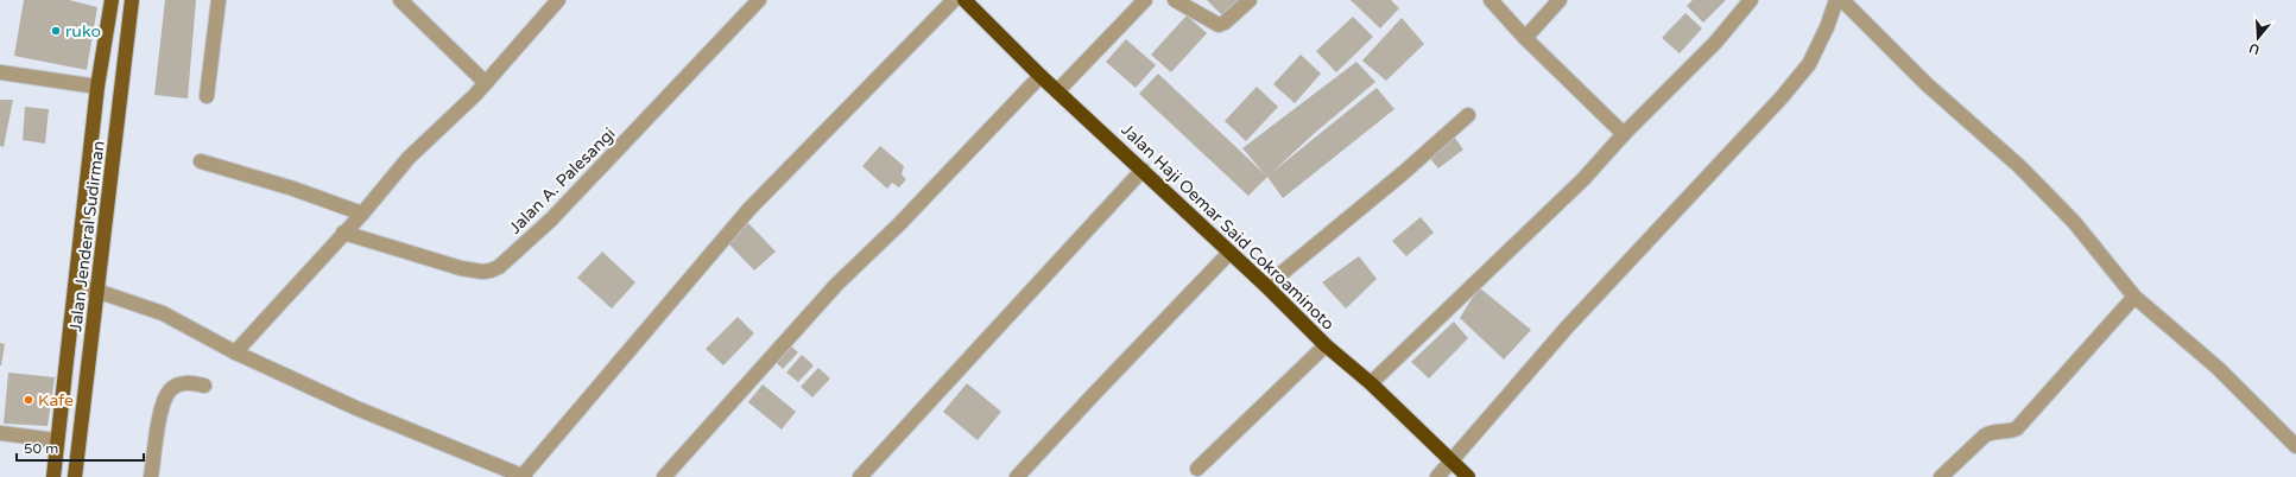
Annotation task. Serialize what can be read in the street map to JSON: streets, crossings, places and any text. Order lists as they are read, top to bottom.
{
  "streets": {
    "highway": ["Jalan Haji Oemar Said Cokroaminoto"],
    "main road": ["Jalan Jenderal Sudirman"],
    "street": ["Jalan A. Palesangi"]
  },
  "places": ["ruko", "Kafe"],
  "scale_bar": "50 m",
  "north": "bottom"
}
